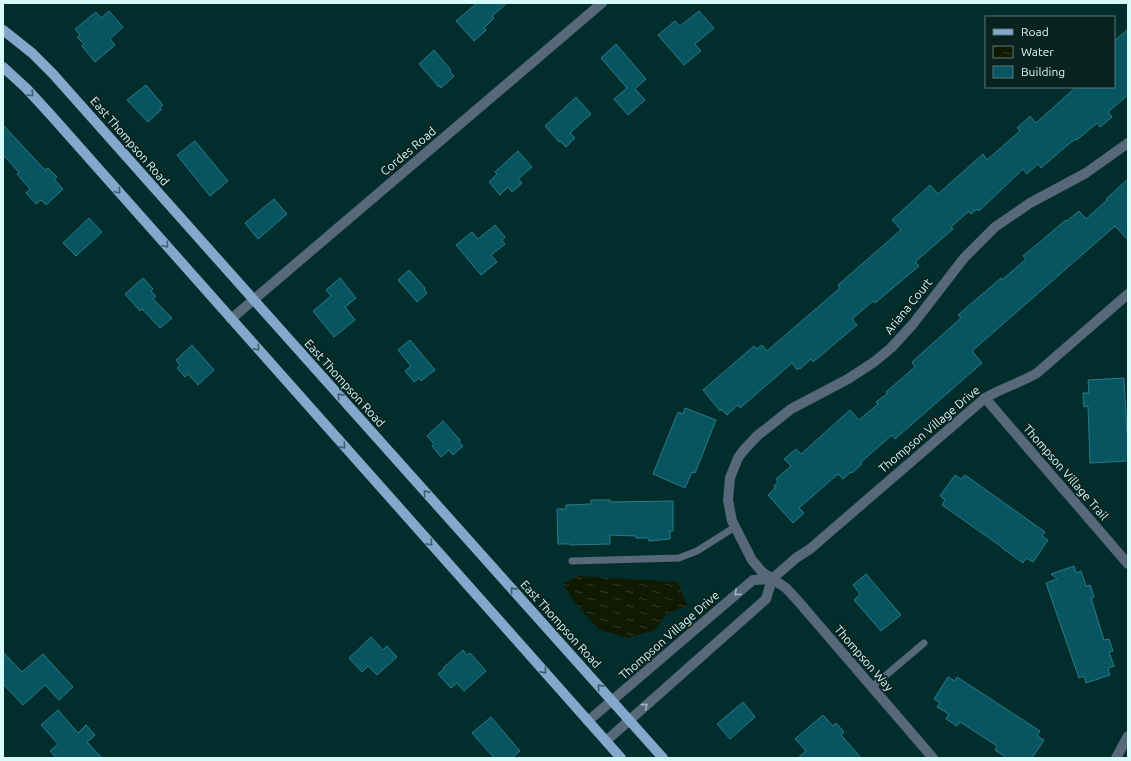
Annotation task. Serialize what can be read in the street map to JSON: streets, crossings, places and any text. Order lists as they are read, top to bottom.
{
  "streets": {
    "main road": ["East Thompson Road"],
    "street": [
      "Cordes Road",
      "Ariana Court",
      "Thompson Village Drive",
      "Thompson Village Trail",
      "Thompson Way"
    ]
  },
  "crossings": [
    ["East Thompson Road", "Cordes Road"],
    ["East Thompson Road", "Thompson Village Drive"],
    ["Ariana Court", "Thompson Village Drive"],
    ["Ariana Court", "Thompson Way"],
    ["Thompson Village Drive", "Thompson Village Trail"],
    ["Thompson Village Drive", "Thompson Way"]
  ],
  "legend": ["Road", "Water", "Building"]
}
